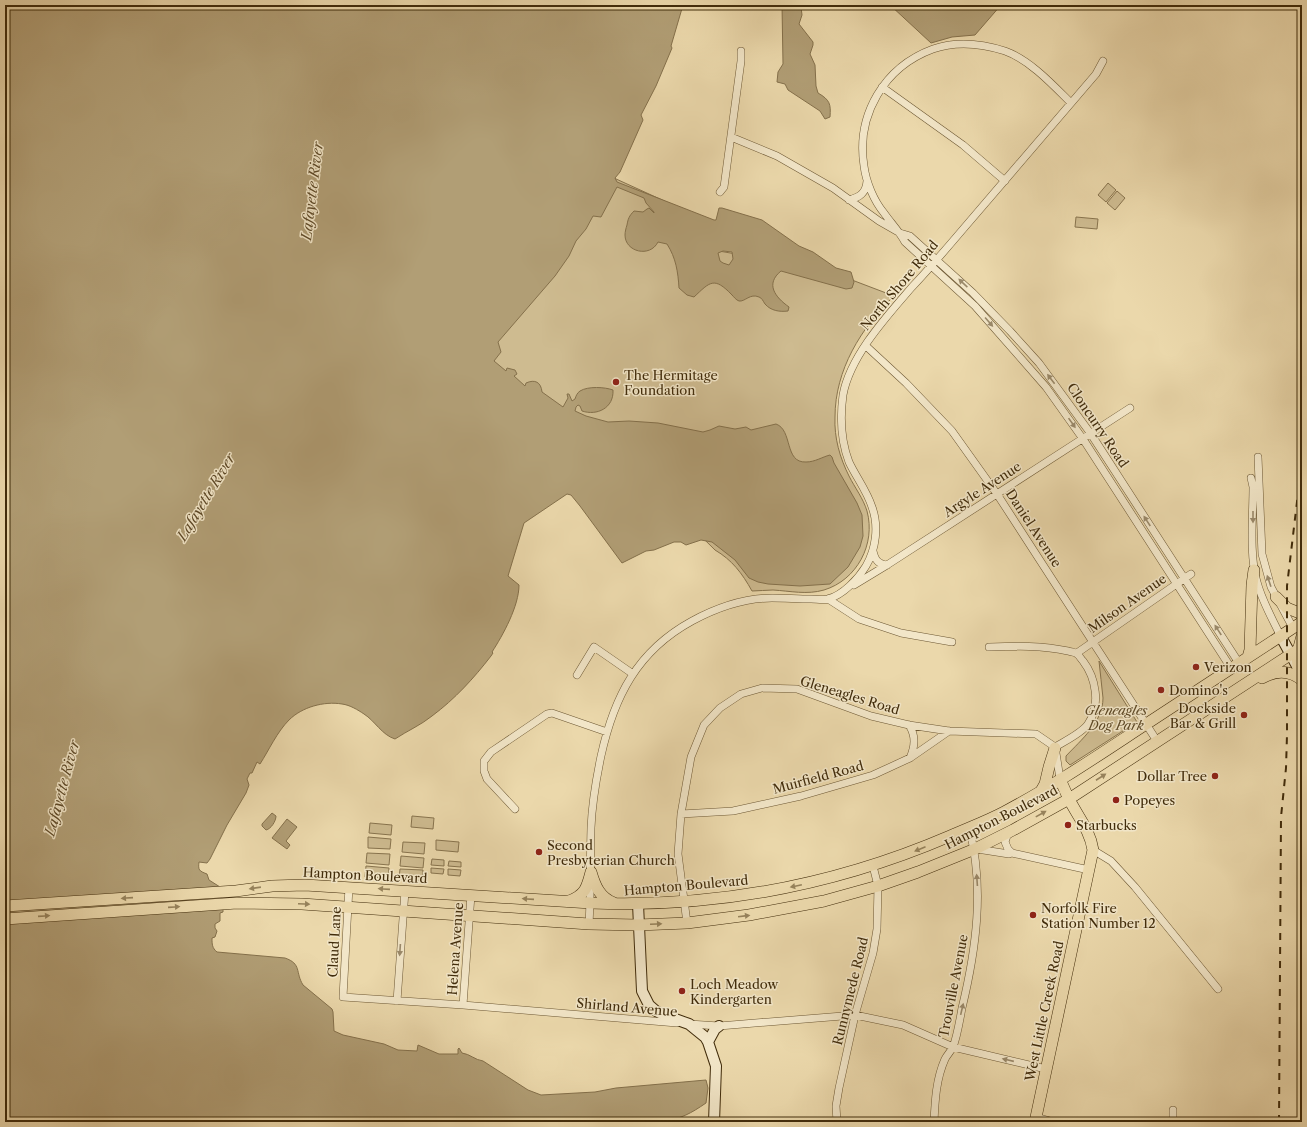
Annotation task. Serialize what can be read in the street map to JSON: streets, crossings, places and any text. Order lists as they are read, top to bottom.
{
  "streets": {
    "main road": ["Hampton Boulevard", "West Little Creek Road"],
    "street": [
      "North Shore Road",
      "Cloncurry Road",
      "Argyle Avenue",
      "Daniel Avenue",
      "Milson Avenue",
      "Gleneagles Road",
      "Muirfield Road",
      "Claud Lane",
      "Helena Avenue",
      "Trouville Avenue",
      "Runnymede Road",
      "Shirland Avenue"
    ]
  },
  "crossings": [
    ["North Shore Road", "Cloncurry Road"],
    ["North Shore Road", "Argyle Avenue"],
    ["North Shore Road", "Daniel Avenue"],
    ["North Shore Road", "Hampton Boulevard"],
    ["Cloncurry Road", "Argyle Avenue"],
    ["Cloncurry Road", "Milson Avenue"],
    ["Cloncurry Road", "Hampton Boulevard"],
    ["Argyle Avenue", "Daniel Avenue"],
    ["Daniel Avenue", "Milson Avenue"],
    ["Daniel Avenue", "Hampton Boulevard"],
    ["Gleneagles Road", "Muirfield Road"],
    ["Gleneagles Road", "Hampton Boulevard"],
    ["Gleneagles Road", "West Little Creek Road"],
    ["Hampton Boulevard", "Claud Lane"],
    ["Hampton Boulevard", "Helena Avenue"],
    ["Hampton Boulevard", "Trouville Avenue"],
    ["Hampton Boulevard", "Runnymede Road"],
    ["Hampton Boulevard", "West Little Creek Road"],
    ["Claud Lane", "Shirland Avenue"],
    ["Helena Avenue", "Shirland Avenue"],
    ["Trouville Avenue", "Shirland Avenue"],
    ["Runnymede Road", "Shirland Avenue"],
    ["Shirland Avenue", "West Little Creek Road"]
  ],
  "one_way": ["Trouville Avenue"],
  "water": ["Lafayette River"],
  "parks": ["Gleneagles Dog Park"],
  "places": [
    "The Hermitage Foundation",
    "Verizon",
    "Domino's",
    "Dockside Bar & Grill",
    "Dollar Tree",
    "Popeyes",
    "Starbucks",
    "Second Presbyterian Church",
    "Norfolk Fire Station Number 12",
    "Loch Meadow Kindergarten"
  ]
}
